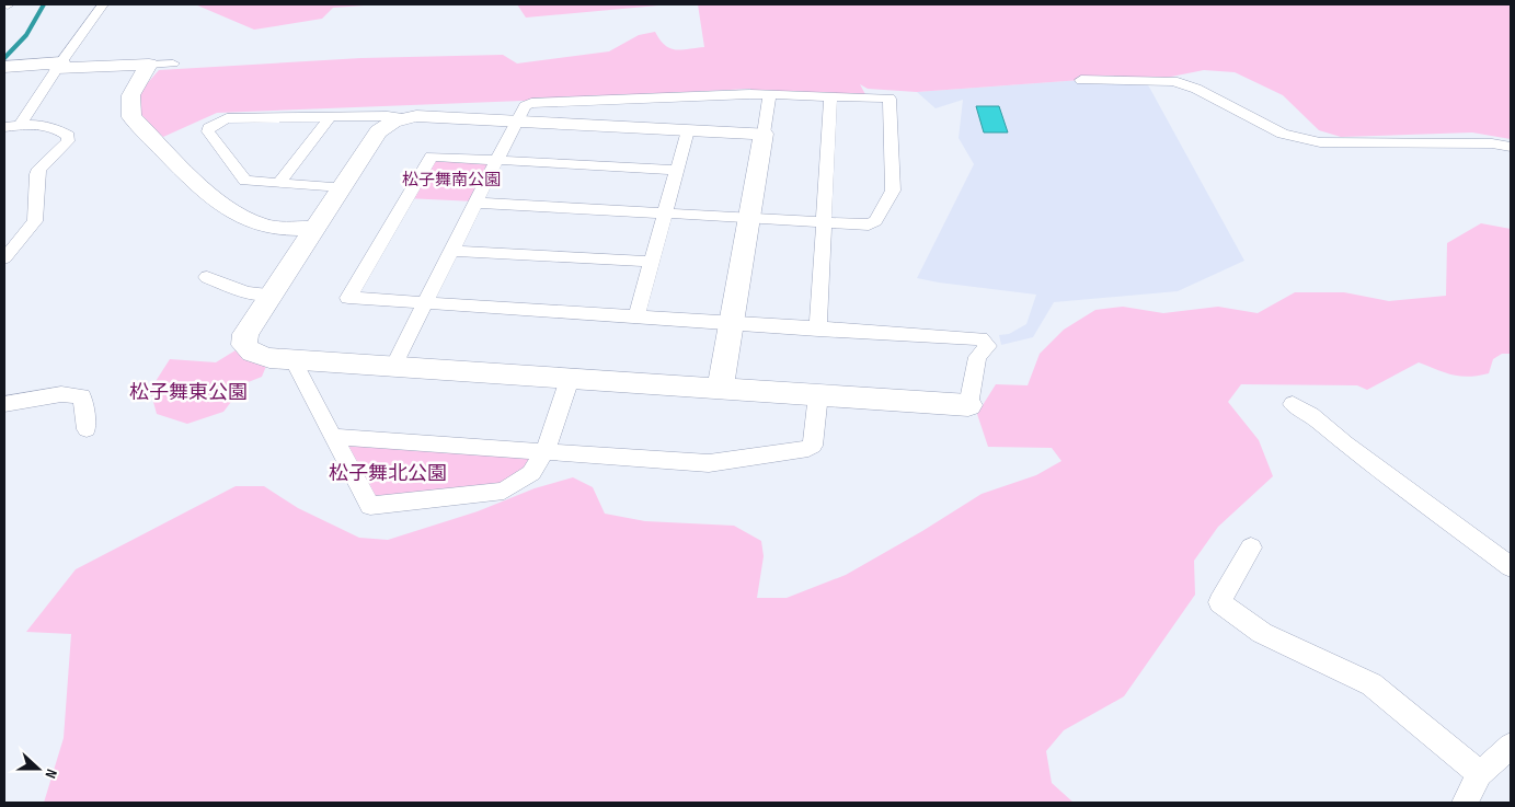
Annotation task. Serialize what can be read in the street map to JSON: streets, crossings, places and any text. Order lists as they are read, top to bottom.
{
  "parks": ["松子舞南公園", "松子舞東公園", "松子舞北公園"],
  "north": "right"
}
